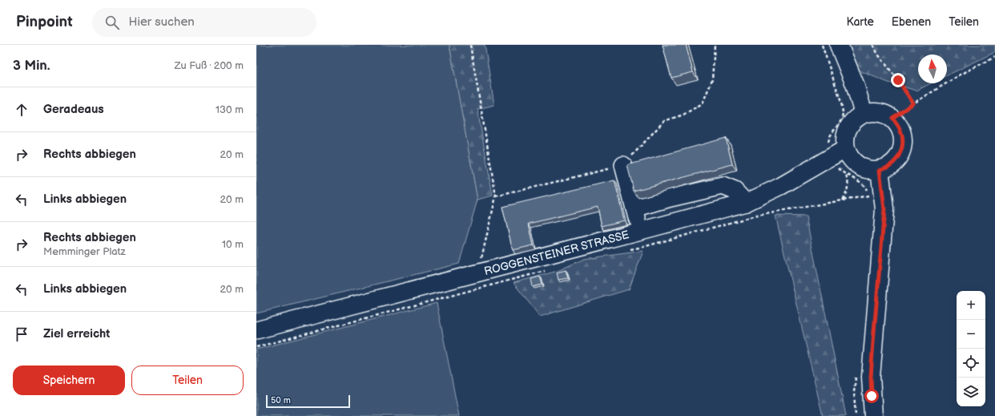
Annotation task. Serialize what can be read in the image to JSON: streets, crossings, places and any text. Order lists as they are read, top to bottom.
{
  "streets": {
    "street": ["ROGGENSTEINER STRASSE"]
  },
  "scale_bar": "50 m",
  "north": "top",
  "page": {
    "header": "Pinpoint",
    "search": "Hier suchen",
    "nav": ["Karte", "Ebenen", "Teilen"],
    "heading": ["3 Min.", "Zu Fuß · 200 m"],
    "list": [
      ["Geradeaus", "130 m"],
      ["Rechts abbiegen", "20 m"],
      ["Links abbiegen", "20 m"],
      ["Rechts abbiegen", "Memminger Platz", "10 m"],
      ["Links abbiegen", "20 m"],
      "Ziel erreicht"
    ],
    "map_buttons": ["+", "−"],
    "buttons": ["Speichern", "Teilen"],
    "scale": "50 m"
  }
}
